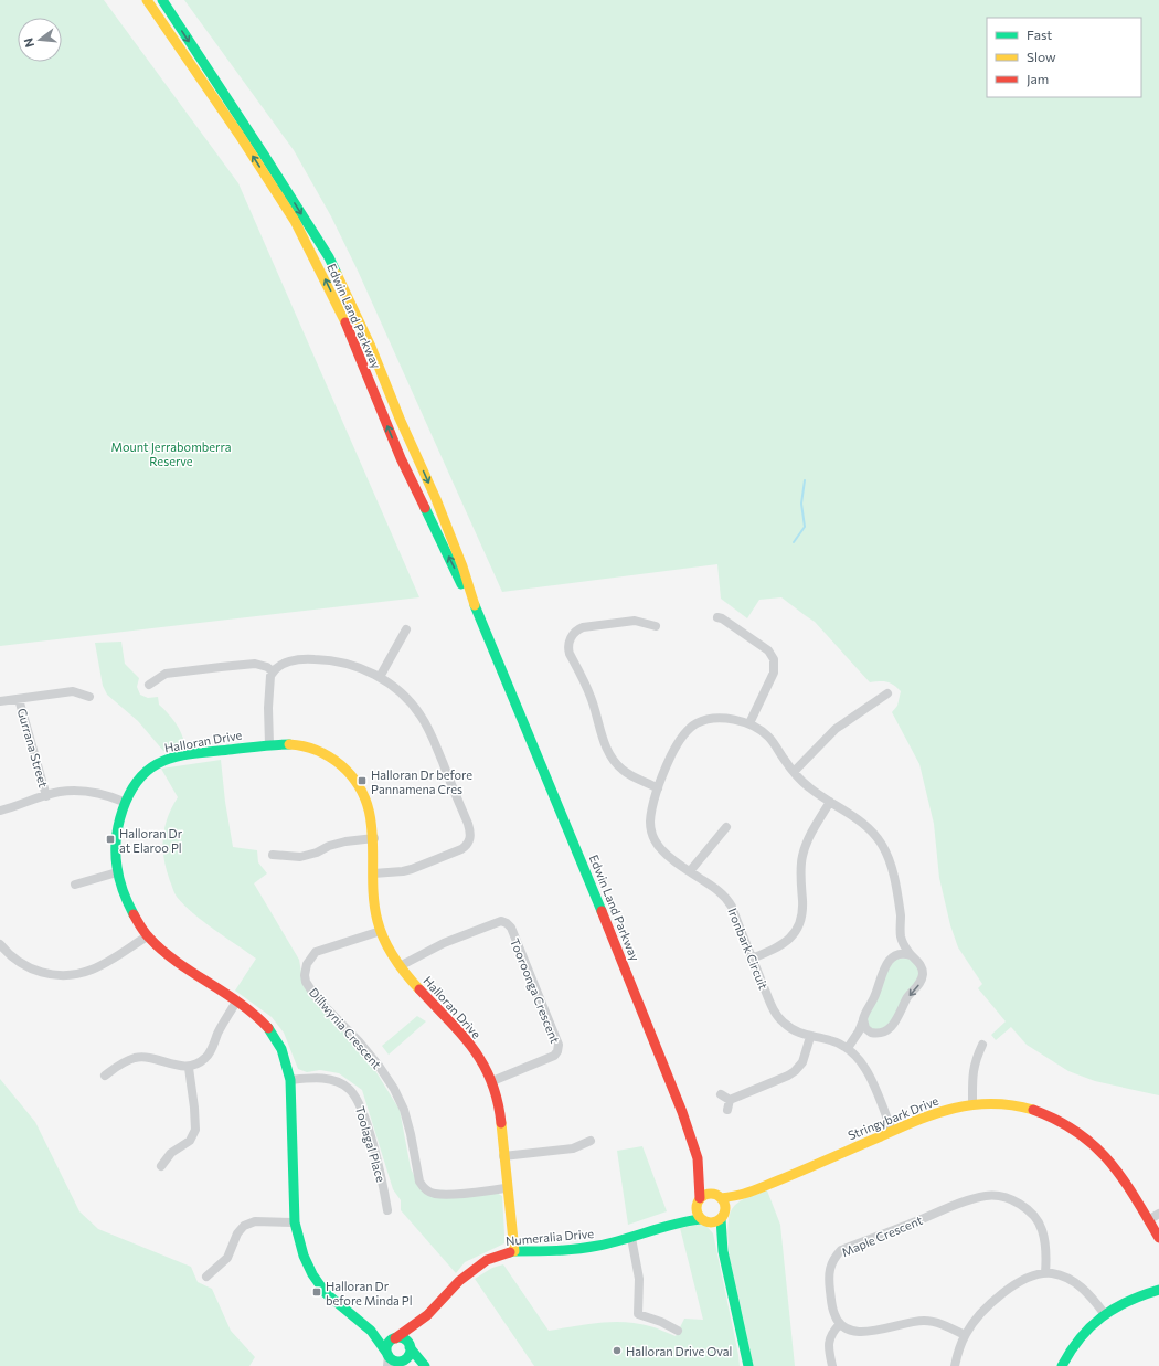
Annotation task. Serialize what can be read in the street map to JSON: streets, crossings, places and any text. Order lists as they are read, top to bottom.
{
  "streets": {
    "street": [
      "Edwin Land Parkway",
      "Halloran Drive",
      "Gurrana Street",
      "Ironbark Circuit",
      "Tooroonga Crescent",
      "Dillwynia Crescent",
      "Stringybark Drive",
      "Toolagal Place",
      "Maple Crescent",
      "Numeralia Drive"
    ]
  },
  "crossings": [
    ["Edwin Land Parkway", "Stringybark Drive"],
    ["Edwin Land Parkway", "Numeralia Drive"],
    ["Halloran Drive", "Tooroonga Crescent"],
    ["Halloran Drive", "Dillwynia Crescent"],
    ["Halloran Drive", "Toolagal Place"],
    ["Halloran Drive", "Numeralia Drive"],
    ["Ironbark Circuit", "Stringybark Drive"],
    ["Stringybark Drive", "Numeralia Drive"]
  ],
  "parks": ["Mount Jerrabomberra Reserve"],
  "places": {
    "transit": ["Halloran Dr before Pannamena Cres", "Halloran Dr at Elaroo Pl", "Halloran Dr before Minda Pl"],
    "other": ["Halloran Drive Oval"]
  },
  "legend": ["Fast", "Slow", "Jam"],
  "north": "left"
}
